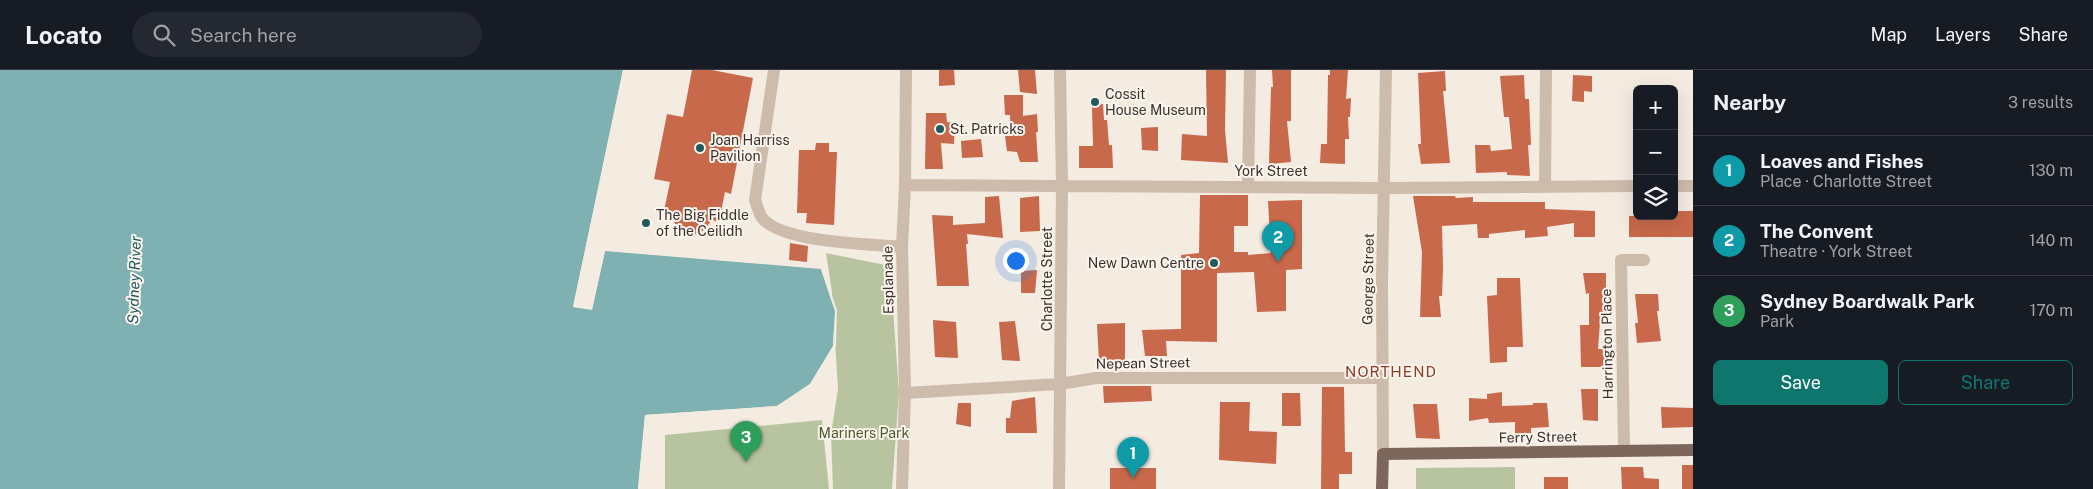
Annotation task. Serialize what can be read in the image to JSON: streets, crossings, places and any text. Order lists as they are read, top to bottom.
{
  "streets": {
    "main road": ["George Street", "Ferry Street"],
    "street": [
      "York Street",
      "Charlotte Street",
      "Esplanade",
      "Harrington Place",
      "Nepean Street"
    ]
  },
  "crossings": [
    ["York Street", "Charlotte Street"],
    ["York Street", "George Street"],
    ["York Street", "Esplanade"],
    ["Charlotte Street", "Nepean Street"],
    ["George Street", "Nepean Street"],
    ["George Street", "Ferry Street"],
    ["Esplanade", "Nepean Street"],
    ["Harrington Place", "Ferry Street"]
  ],
  "districts": ["NORTHEND"],
  "water": ["Sydney River"],
  "parks": ["Mariners Park"],
  "places": [
    "Cossit House Museum",
    "St. Patricks",
    "Joan Harriss Pavilion",
    "The Big Fiddle of the Ceilidh",
    "New Dawn Centre"
  ],
  "page": {
    "header": "Locato",
    "search": "Search here",
    "nav": ["Map", "Layers", "Share"],
    "heading": ["Nearby", "3 results"],
    "map_buttons": ["+", "−"],
    "list": [
      {
        "mark": "1",
        "name": "Loaves and Fishes",
        "note": "Place · Charlotte Street",
        "value": "130 m"
      },
      {
        "mark": "2",
        "name": "The Convent",
        "note": "Theatre · York Street",
        "value": "140 m"
      },
      {
        "mark": "3",
        "name": "Sydney Boardwalk Park",
        "note": "Park",
        "value": "170 m"
      }
    ],
    "pins": ["2", "3", "1"],
    "buttons": ["Save", "Share"]
  }
}
